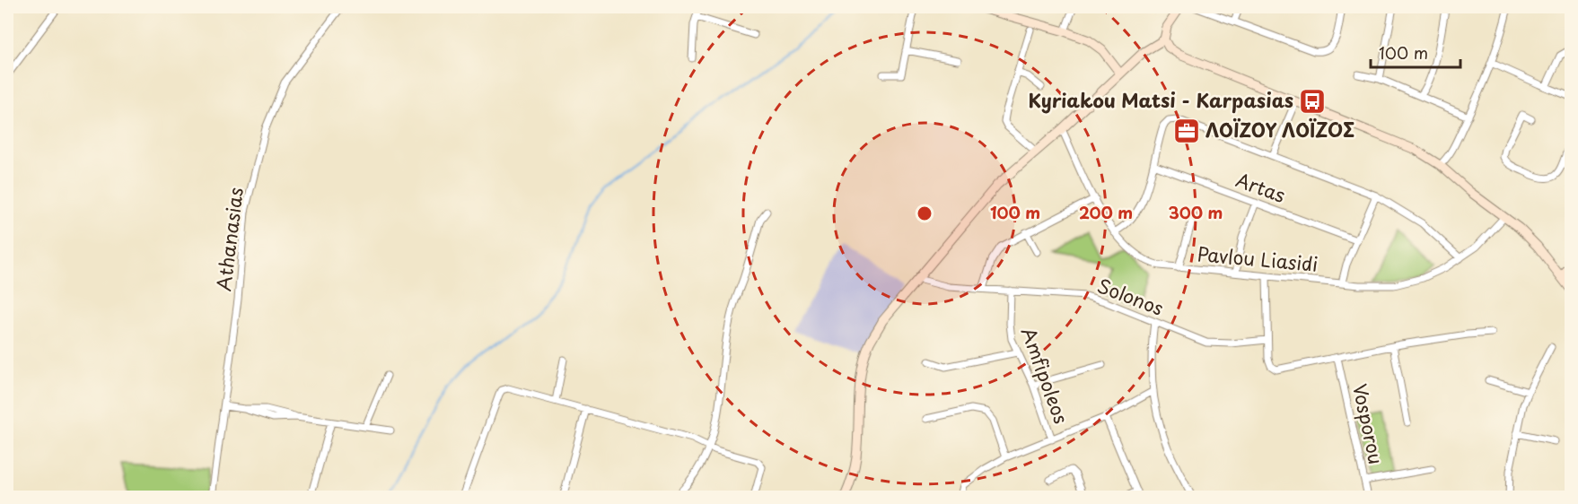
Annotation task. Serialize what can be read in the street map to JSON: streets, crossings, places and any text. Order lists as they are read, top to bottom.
{
  "streets": {
    "street": [
      "Artas",
      "Athanasias",
      "Pavlou Liasidi",
      "Solonos",
      "Amfipoleos",
      "Vosporou"
    ]
  },
  "crossings": [
    ["Solonos", "Amfipoleos"]
  ],
  "places": {
    "bus stop": ["Kyriakou Matsi - Karpasias"],
    "office": ["ΛΟΪΖΟΥ ΛΟΪΖΟΣ"]
  },
  "scale_bar": "100 m",
  "rings": ["100 m", "200 m", "300 m"]
}
